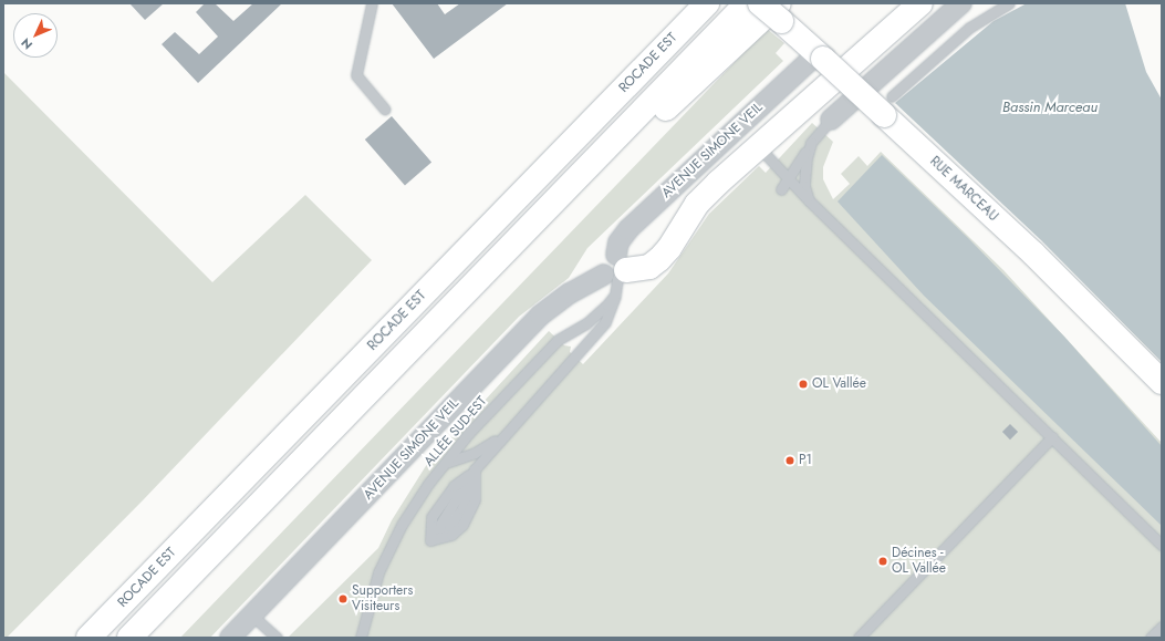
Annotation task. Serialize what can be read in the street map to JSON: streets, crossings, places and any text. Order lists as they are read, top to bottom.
{
  "streets": {
    "main road": ["ROCADE EST", "RUE MARCEAU"],
    "street": ["AVENUE SIMONE VEIL"],
    "lane": ["ALLÉE SUD-EST"]
  },
  "crossings": [
    ["AVENUE SIMONE VEIL", "RUE MARCEAU"],
    ["AVENUE SIMONE VEIL", "ALLÉE SUD-EST"]
  ],
  "water": ["Bassin Marceau"],
  "places": [
    "OL Vallée",
    "P1",
    "Décines - OL Vallée",
    "Supporters Visiteurs"
  ],
  "north": "bottom left"
}
